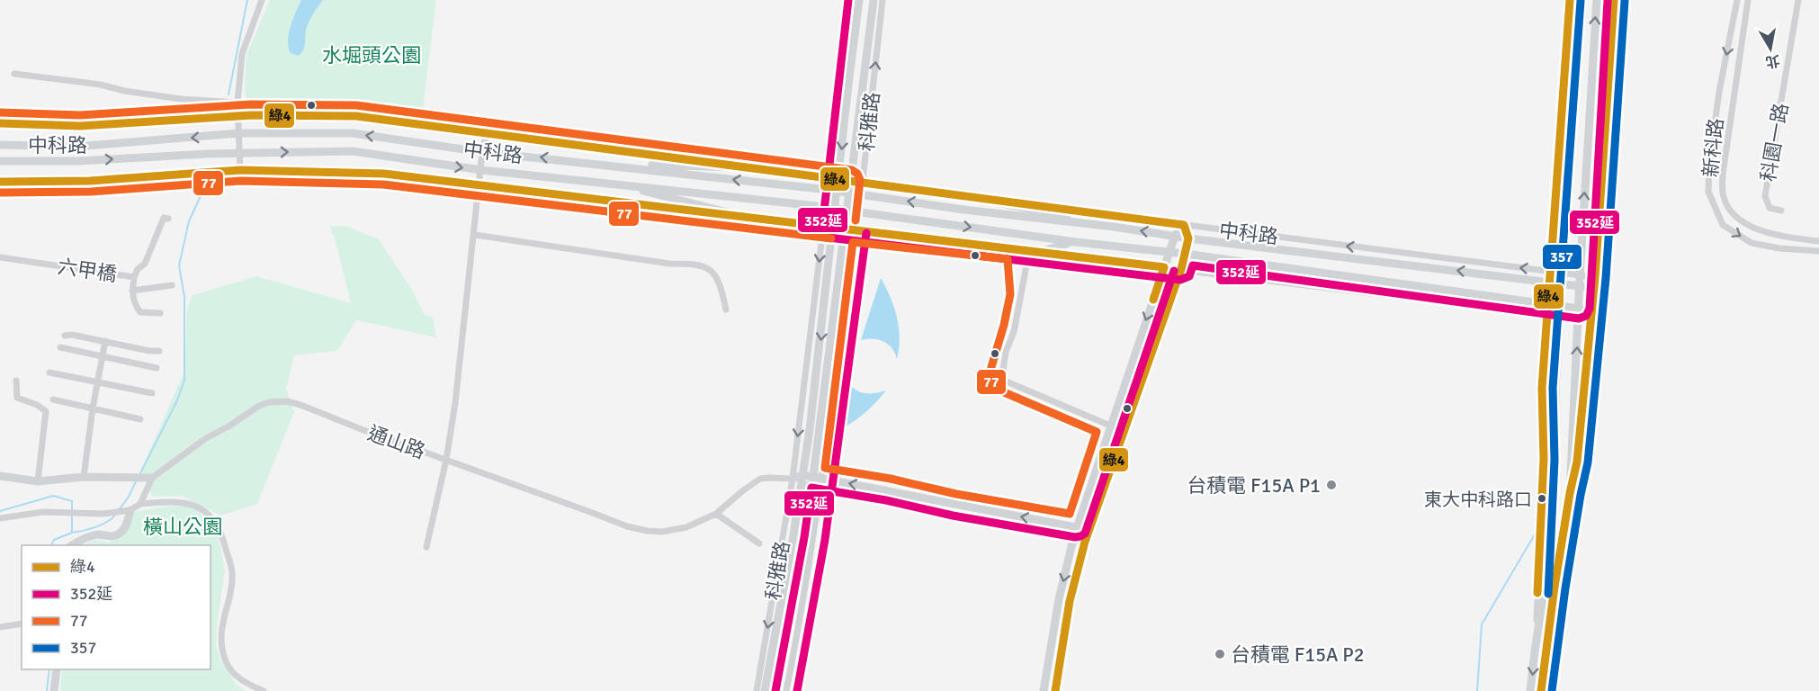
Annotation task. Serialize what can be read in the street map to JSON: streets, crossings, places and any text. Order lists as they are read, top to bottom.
{
  "streets": {
    "street": [
      "科雅路",
      "科園一路",
      "中科路",
      "新科路",
      "六甲橋",
      "通山路"
    ]
  },
  "crossings": [
    ["科雅路", "中科路"],
    ["科雅路", "通山路"]
  ],
  "parks": ["水堀頭公園", "橫山公園"],
  "places": ["台積電 F15A P1", "東大中科路口", "台積電 F15A P2"],
  "lines": [
    "transit line 綠4",
    "transit line 352延",
    "transit line 357",
    "transit line 77"
  ],
  "legend": [
    "綠4",
    "352延",
    "77",
    "357"
  ],
  "north": "bottom"
}
